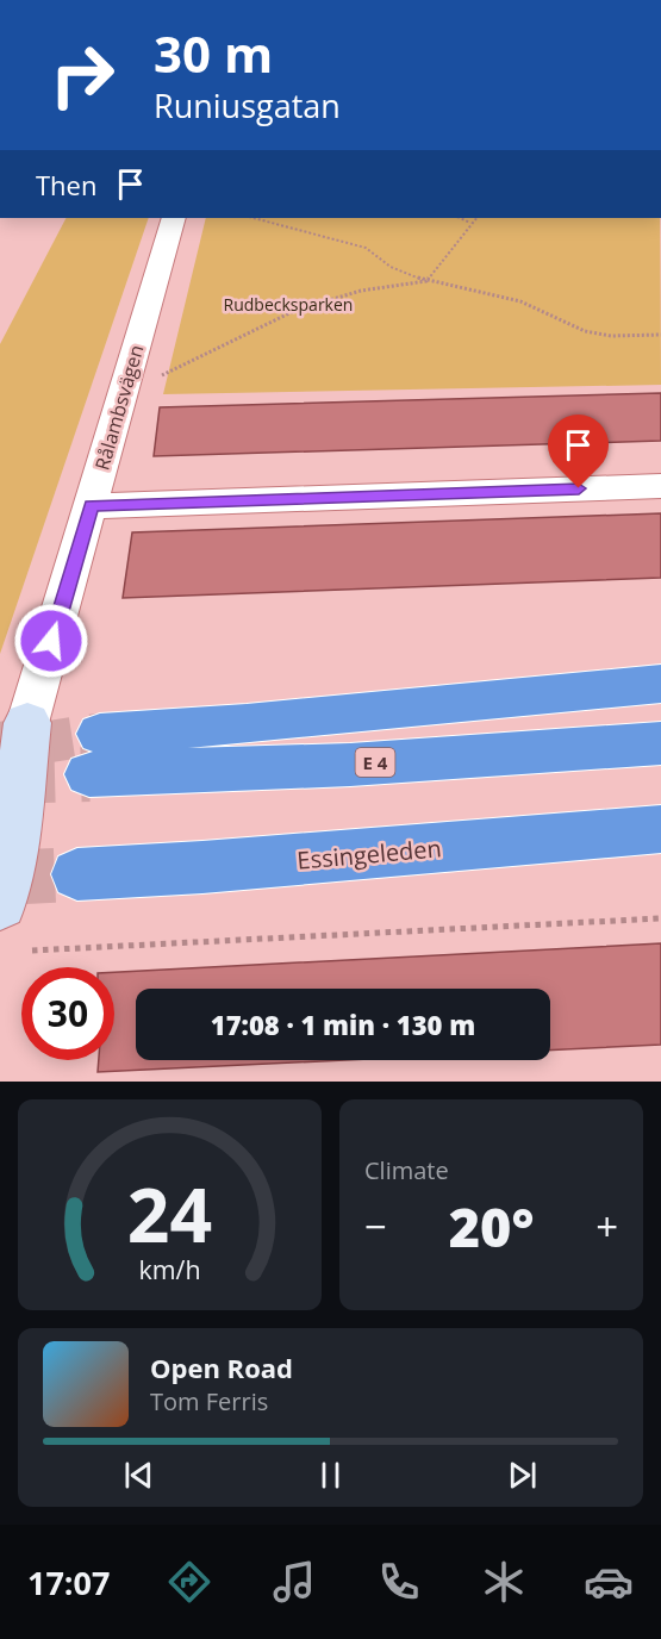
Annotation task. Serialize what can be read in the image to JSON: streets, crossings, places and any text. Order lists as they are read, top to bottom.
{
  "streets": {
    "highway": ["E 4", "Essingeleden"],
    "street": ["Rålambsvägen"]
  },
  "parks": ["Rudbecksparken"],
  "page": {
    "turn": ["30 m", "Runiusgatan"],
    "then": "Then",
    "limit": "30",
    "trip": "17:08 · 1 min · 130 m",
    "tile": "Climate",
    "heat": ["−", "20°", "+"],
    "song": ["Open Road", "Tom Ferris"],
    "tabs": "17:07",
    "gauge": ["24", "km/h"]
  }
}
